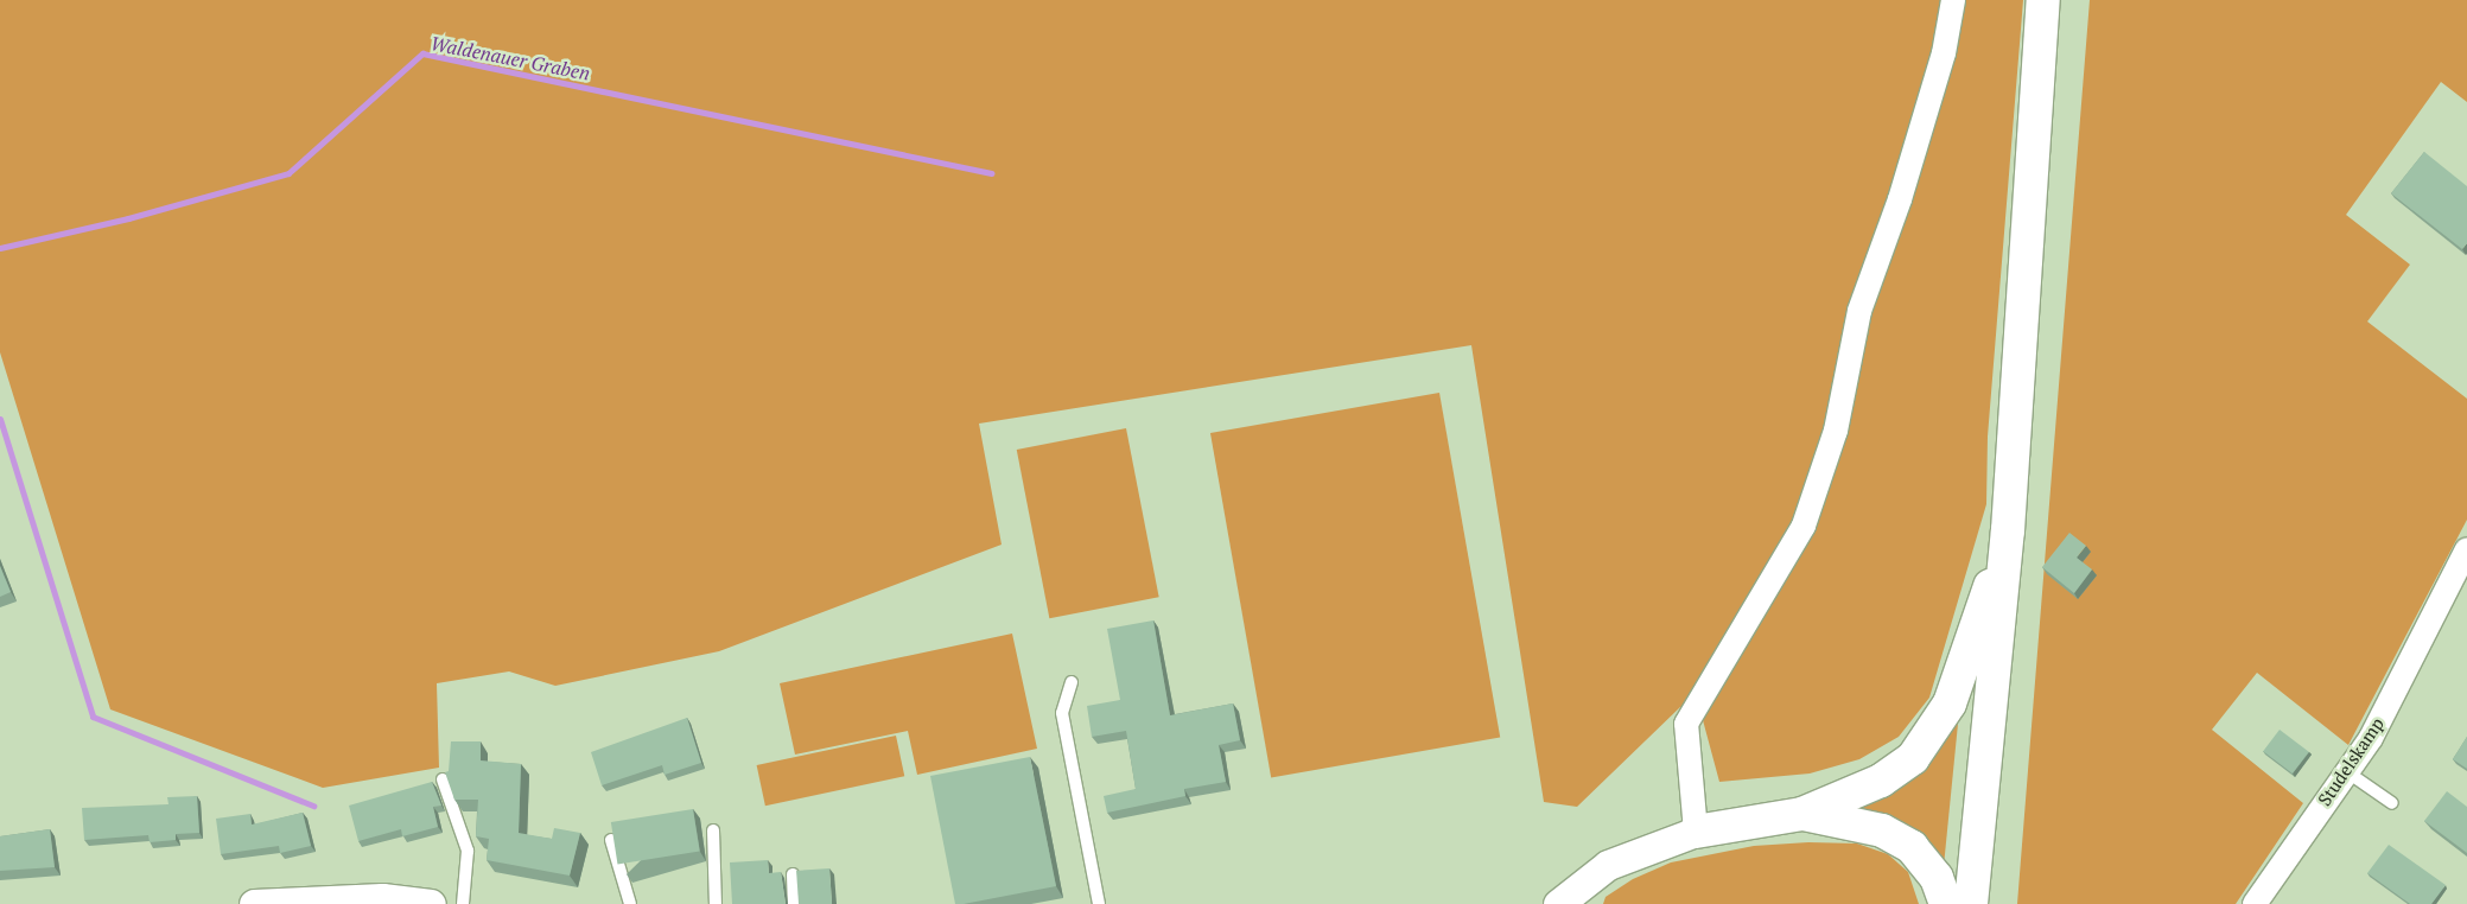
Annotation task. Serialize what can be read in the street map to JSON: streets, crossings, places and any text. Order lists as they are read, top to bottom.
{
  "streets": {
    "street": ["Studelskamp"]
  },
  "water": ["Waldenauer Graben"]
}
